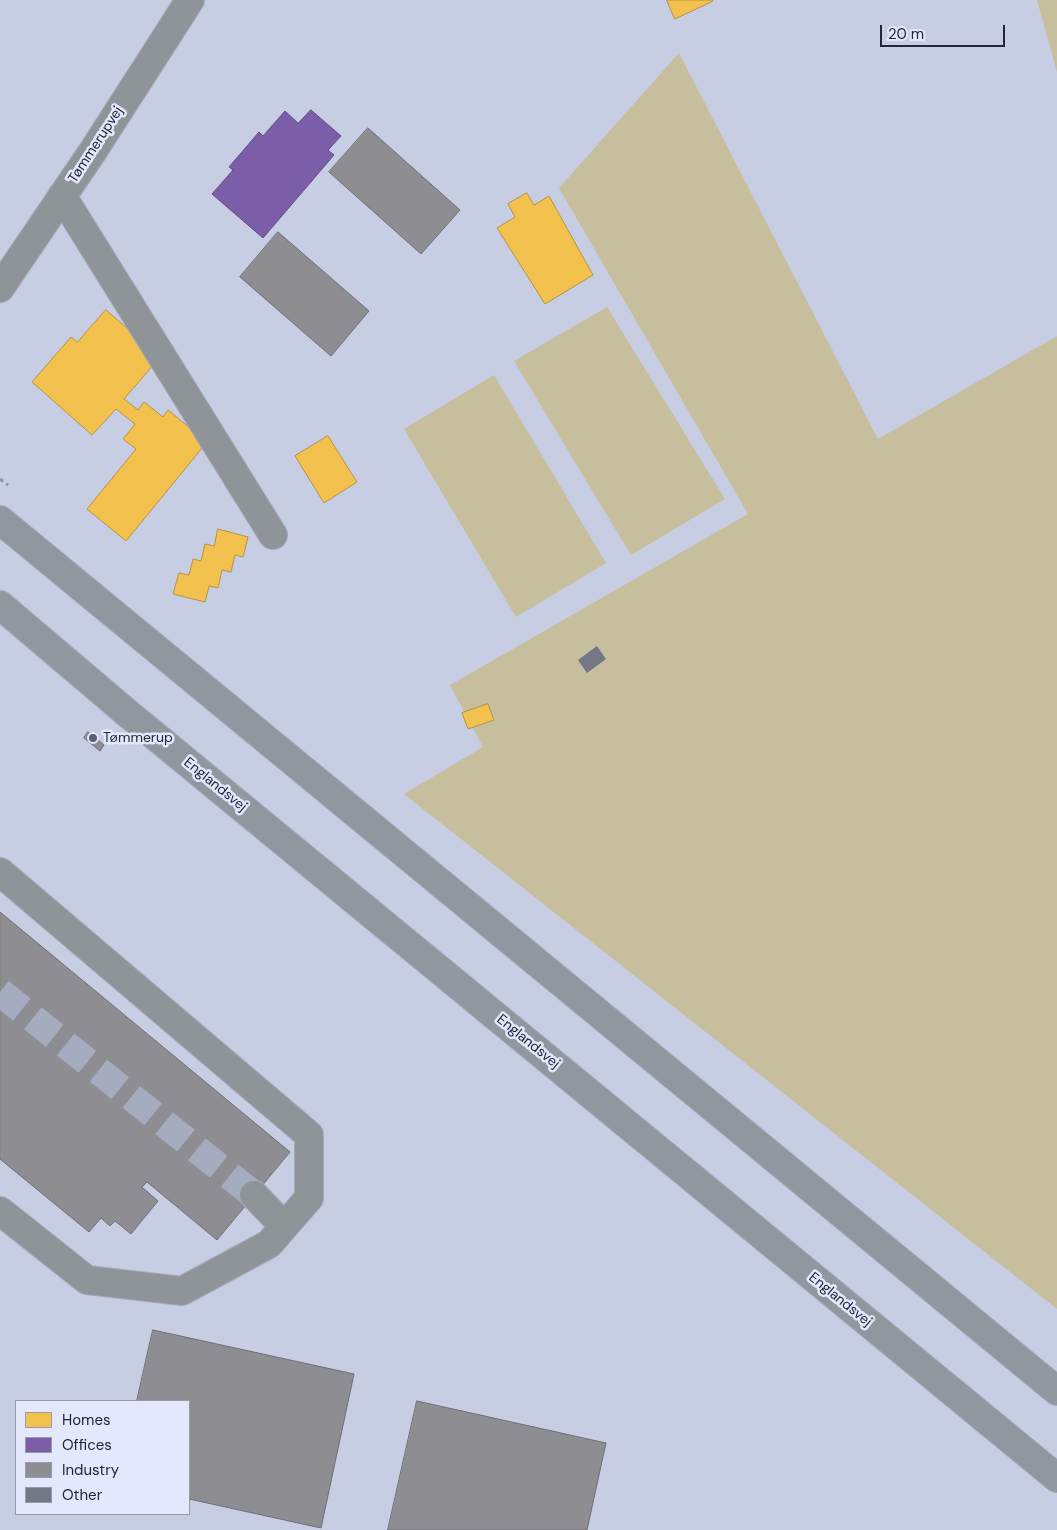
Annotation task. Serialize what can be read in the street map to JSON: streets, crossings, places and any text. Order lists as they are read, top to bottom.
{
  "streets": {
    "main road": ["Englandsvej"],
    "street": ["Tømmerupvej"]
  },
  "places": ["Tømmerup"],
  "legend": [
    "Homes",
    "Offices",
    "Industry",
    "Other"
  ],
  "scale_bar": "20 m"
}
